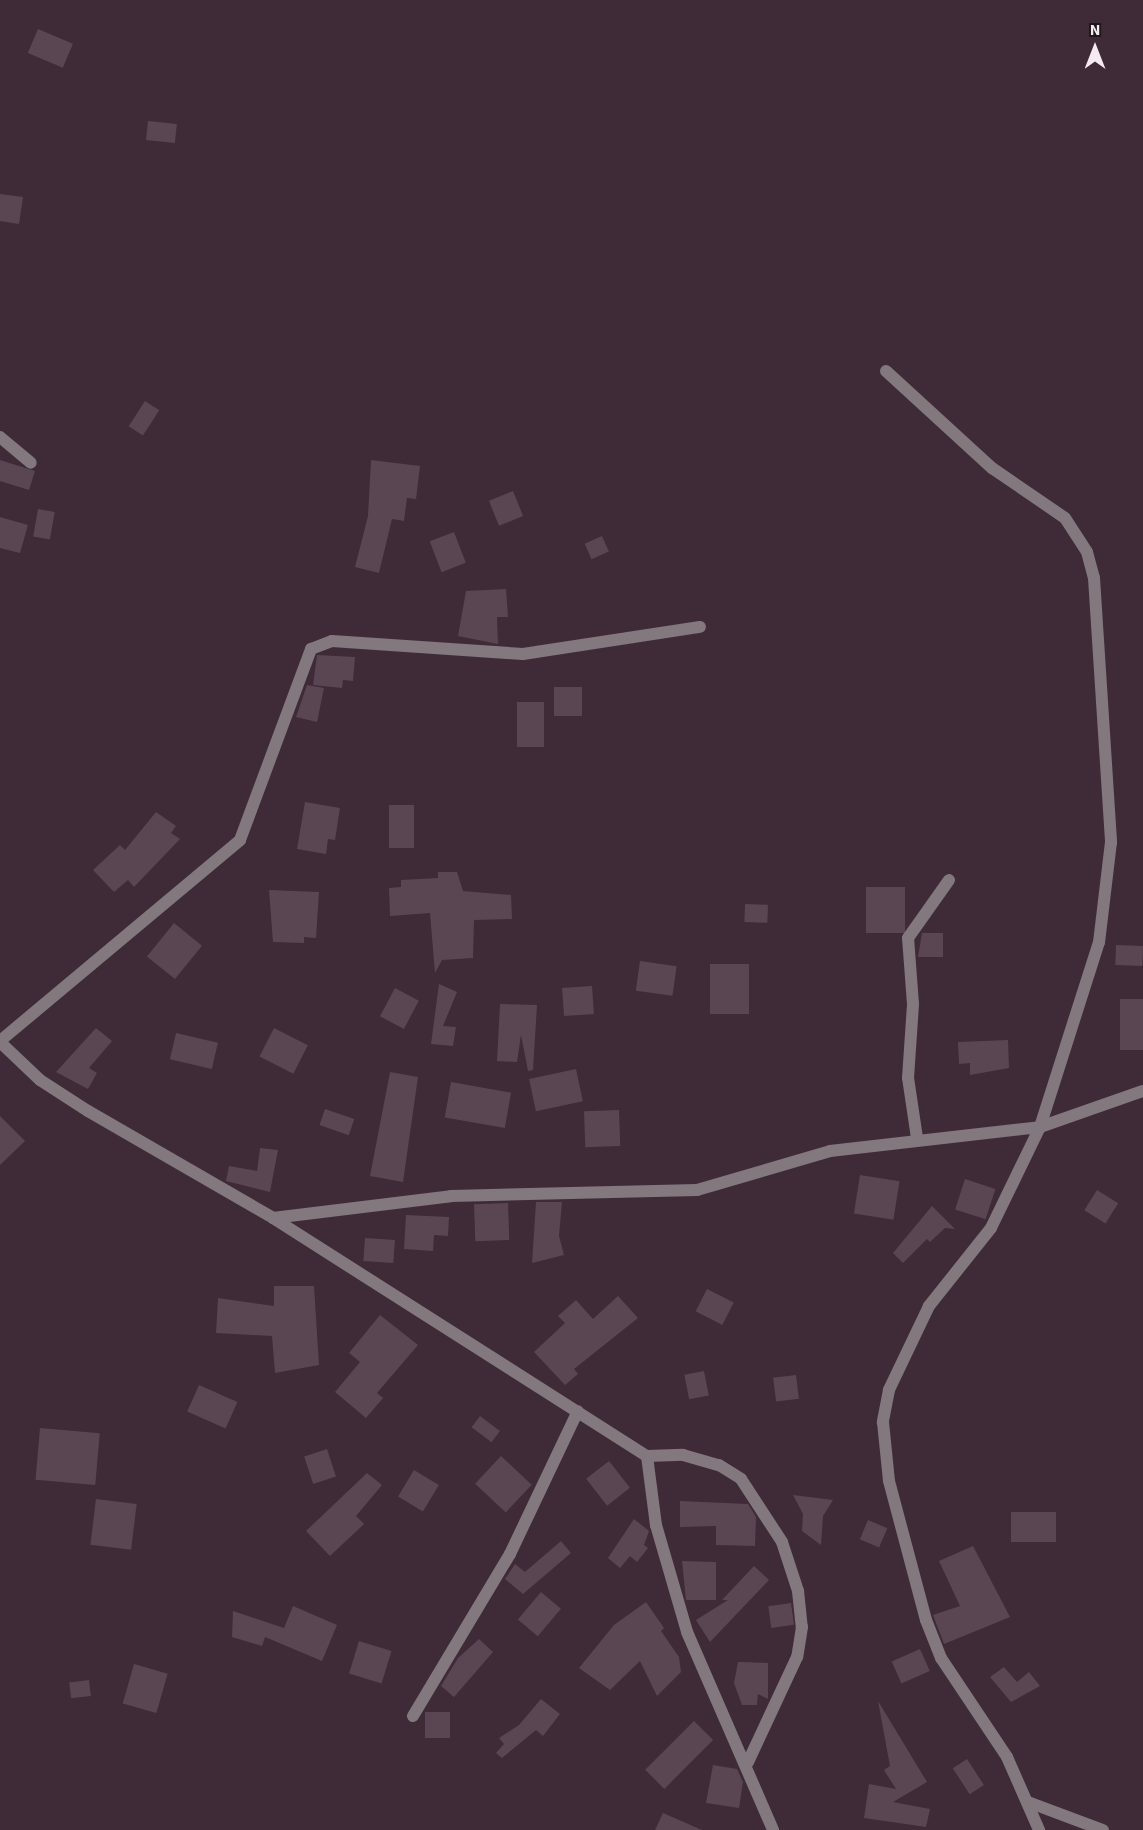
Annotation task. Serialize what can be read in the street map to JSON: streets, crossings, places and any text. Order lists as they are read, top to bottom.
{
  "north": "top"
}
